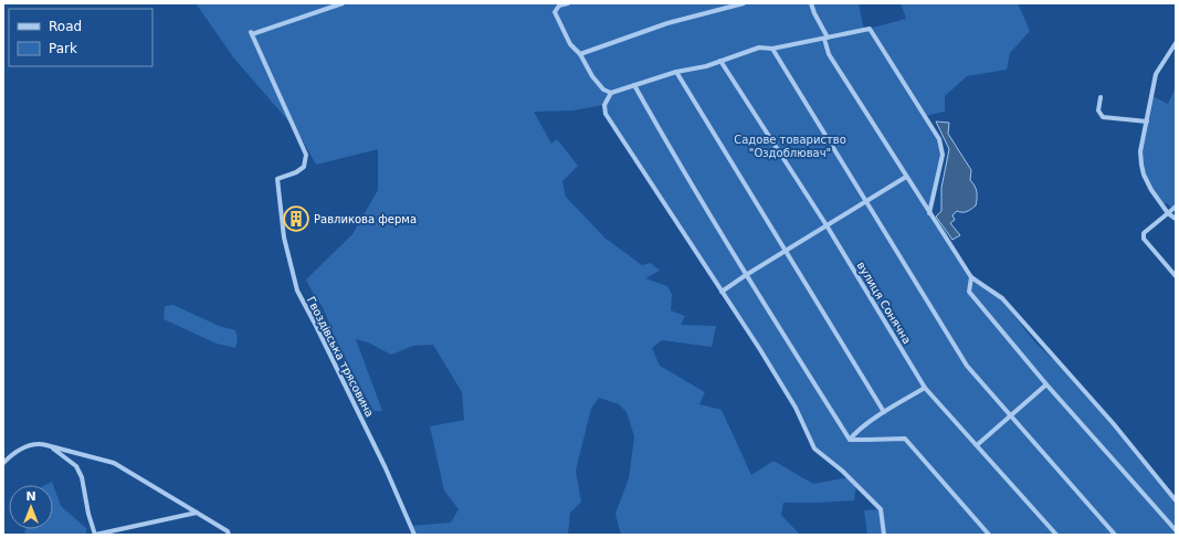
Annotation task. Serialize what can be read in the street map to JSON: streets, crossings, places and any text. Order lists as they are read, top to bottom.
{
  "streets": {
    "street": ["вулиця Сонячна", "Гвоздівська трясовина"]
  },
  "parks": ["Садове товариство \"Оздоблювач\""],
  "places": {
    "building": ["Равликова ферма"]
  },
  "legend": ["Road", "Park"],
  "north": "top"
}
